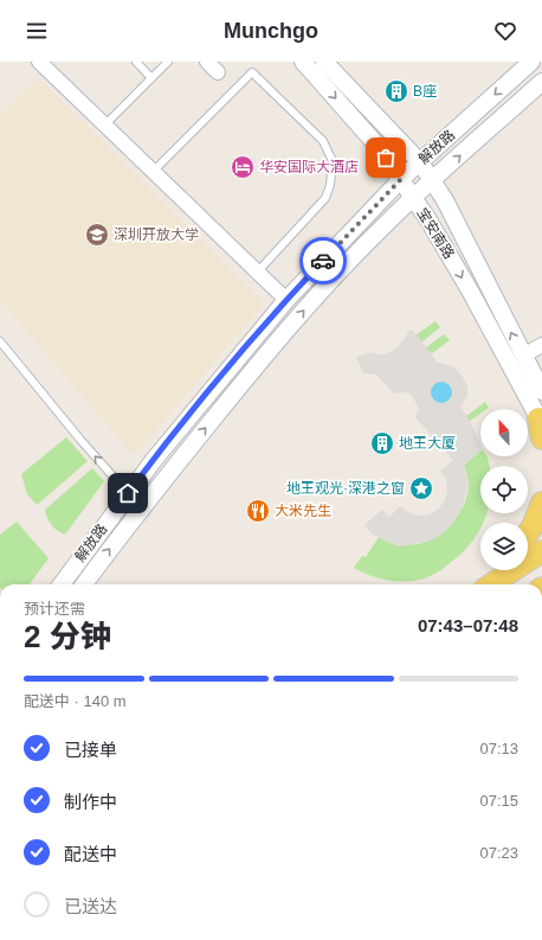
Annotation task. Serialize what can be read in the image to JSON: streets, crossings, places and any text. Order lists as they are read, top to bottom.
{
  "streets": {
    "street": ["解放路", "宝安南路"]
  },
  "crossings": [
    ["解放路", "宝安南路"]
  ],
  "places": {
    "building": ["B座", "地王大厦"],
    "hotel": ["华安国际大酒店"],
    "school or university": ["深圳开放大学"],
    "place": ["地王观光·深港之窗"],
    "restaurant": ["大米先生"]
  },
  "north": "top",
  "page": {
    "header": "Munchgo",
    "heading": ["2 分钟", "预计还需", "07:43–07:48"],
    "bar": "配送中 · 140 m",
    "list": [
      ["已接单", "07:13"],
      ["制作中", "07:15"],
      ["配送中", "07:23"],
      "已送达"
    ]
  }
}
